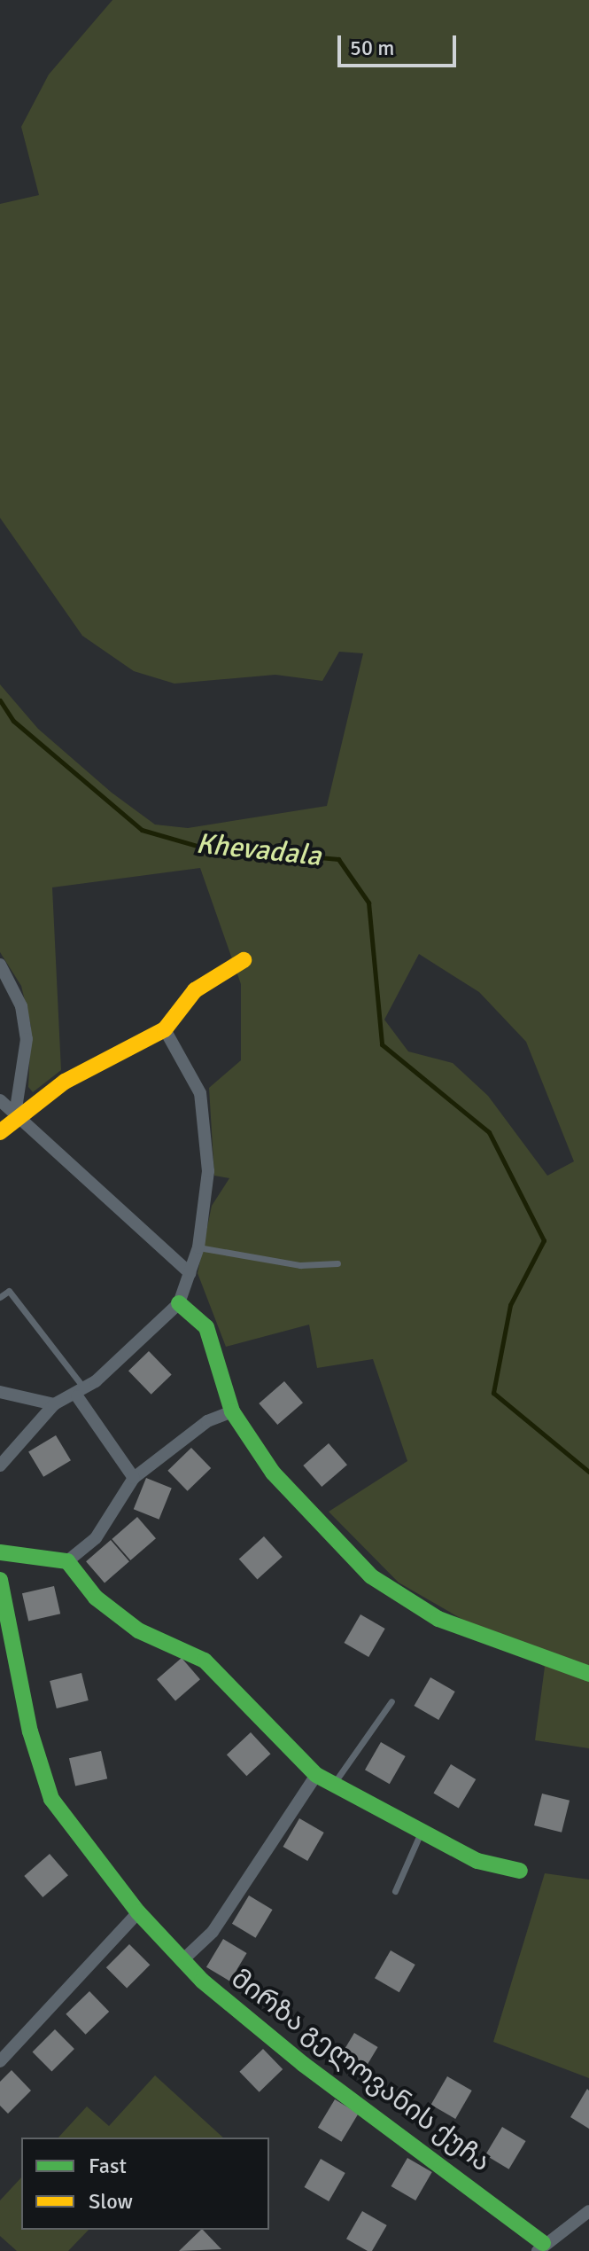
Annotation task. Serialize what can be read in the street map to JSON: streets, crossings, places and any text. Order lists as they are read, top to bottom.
{
  "streets": {
    "street": ["მირზა გელოვანის ქუჩა"]
  },
  "water": ["Khevadala"],
  "legend": ["Fast", "Slow"],
  "scale_bar": "50 m"
}
